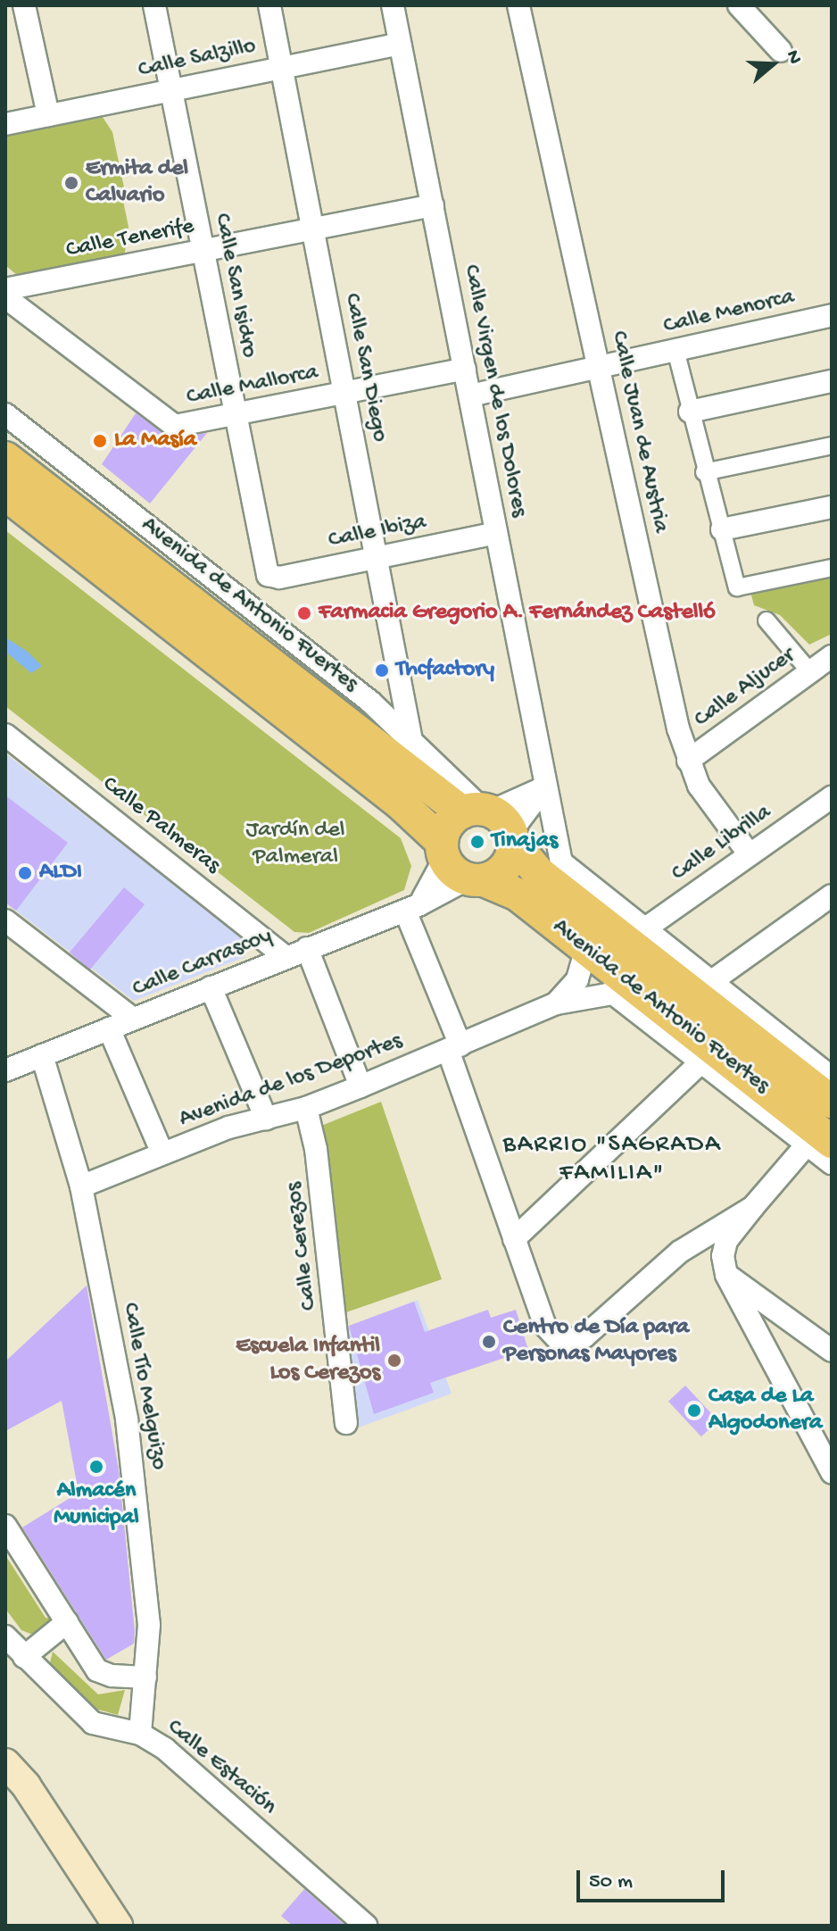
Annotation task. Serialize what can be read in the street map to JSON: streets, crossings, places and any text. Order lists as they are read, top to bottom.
{
  "streets": {
    "main road": ["Avenida de Antonio Fuertes"],
    "street": [
      "Calle Salzillo",
      "Calle Tenerife",
      "Calle San Isidro",
      "Calle Menorca",
      "Calle San Diego",
      "Calle Mallorca",
      "Calle Virgen de los Dolores",
      "Calle Juan de Austria",
      "Calle Ibiza",
      "Calle Aljucer",
      "Calle Palmeras",
      "Calle Librilla",
      "Calle Carrascoy",
      "Avenida de los Deportes",
      "Calle Cerezos",
      "Calle Tío Melguizo",
      "Calle Estación"
    ]
  },
  "crossings": [
    ["Calle Salzillo", "Calle San Isidro"],
    ["Calle Salzillo", "Calle San Diego"],
    ["Calle Salzillo", "Calle Virgen de los Dolores"],
    ["Calle Tenerife", "Calle San Isidro"],
    ["Calle Tenerife", "Calle San Diego"],
    ["Calle Tenerife", "Calle Virgen de los Dolores"],
    ["Calle San Isidro", "Calle Mallorca"],
    ["Calle San Isidro", "Calle Ibiza"],
    ["Calle Menorca", "Calle Virgen de los Dolores"],
    ["Calle Menorca", "Calle Juan de Austria"],
    ["Calle San Diego", "Calle Mallorca"],
    ["Calle San Diego", "Calle Ibiza"],
    ["Calle San Diego", "Avenida de Antonio Fuertes"],
    ["Calle Mallorca", "Calle Virgen de los Dolores"],
    ["Calle Virgen de los Dolores", "Calle Ibiza"],
    ["Calle Virgen de los Dolores", "Avenida de Antonio Fuertes"],
    ["Calle Juan de Austria", "Calle Aljucer"],
    ["Calle Juan de Austria", "Calle Librilla"],
    ["Avenida de Antonio Fuertes", "Calle Librilla"],
    ["Avenida de Antonio Fuertes", "Avenida de los Deportes"],
    ["Calle Palmeras", "Calle Carrascoy"],
    ["Calle Carrascoy", "Calle Tío Melguizo"],
    ["Avenida de los Deportes", "Calle Cerezos"],
    ["Avenida de los Deportes", "Calle Tío Melguizo"],
    ["Calle Tío Melguizo", "Calle Estación"]
  ],
  "districts": ["BARRIO \"SAGRADA FAMILIA\""],
  "parks": ["Jardín del Palmeral"],
  "places": [
    "Ermita del Calvario",
    "La Masía",
    "Farmacia Gregorio A. Fernández Castelló",
    "Thcfactory",
    "Tinajas",
    "ALDI",
    "Centro de Día para Personas Mayores",
    "Escuela Infantil Los Cerezos",
    "Casa de La Algodonera",
    "Almacén Municipal"
  ],
  "scale_bar": "50 m",
  "north": "right"
}
